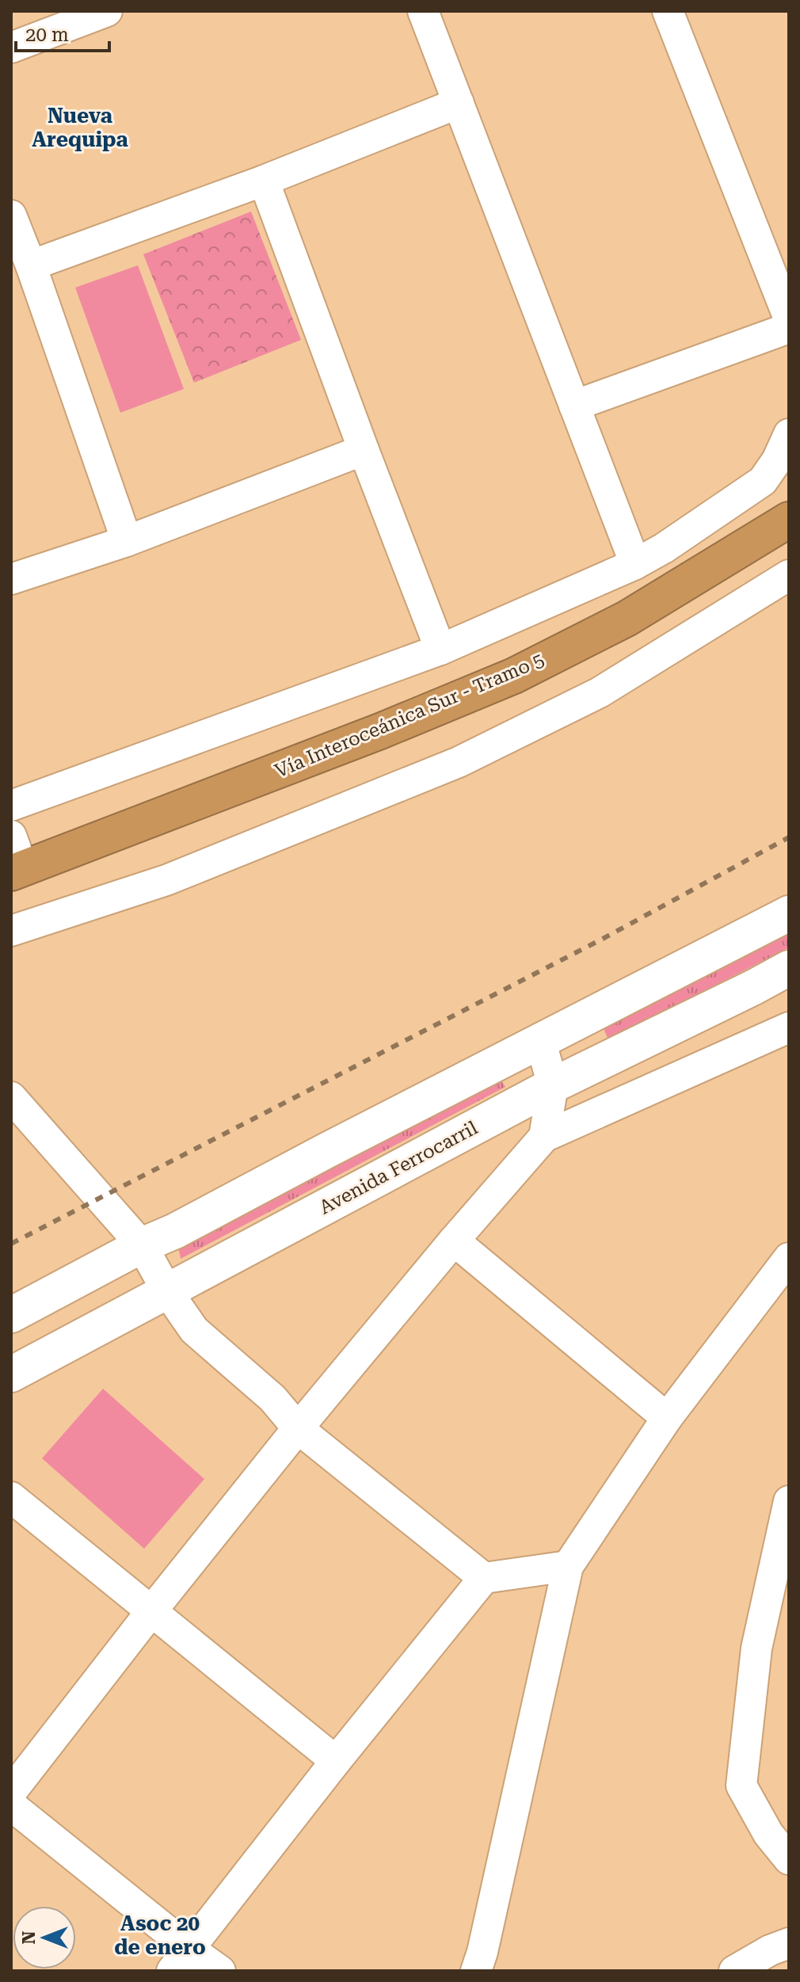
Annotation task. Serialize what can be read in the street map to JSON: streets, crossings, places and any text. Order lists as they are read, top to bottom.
{
  "streets": {
    "highway": ["Vía Interoceánica Sur - Tramo 5"],
    "main road": ["Avenida Ferrocarril"]
  },
  "districts": ["Nueva Arequipa", "Asoc 20 de enero"],
  "scale_bar": "20 m",
  "north": "left"
}
